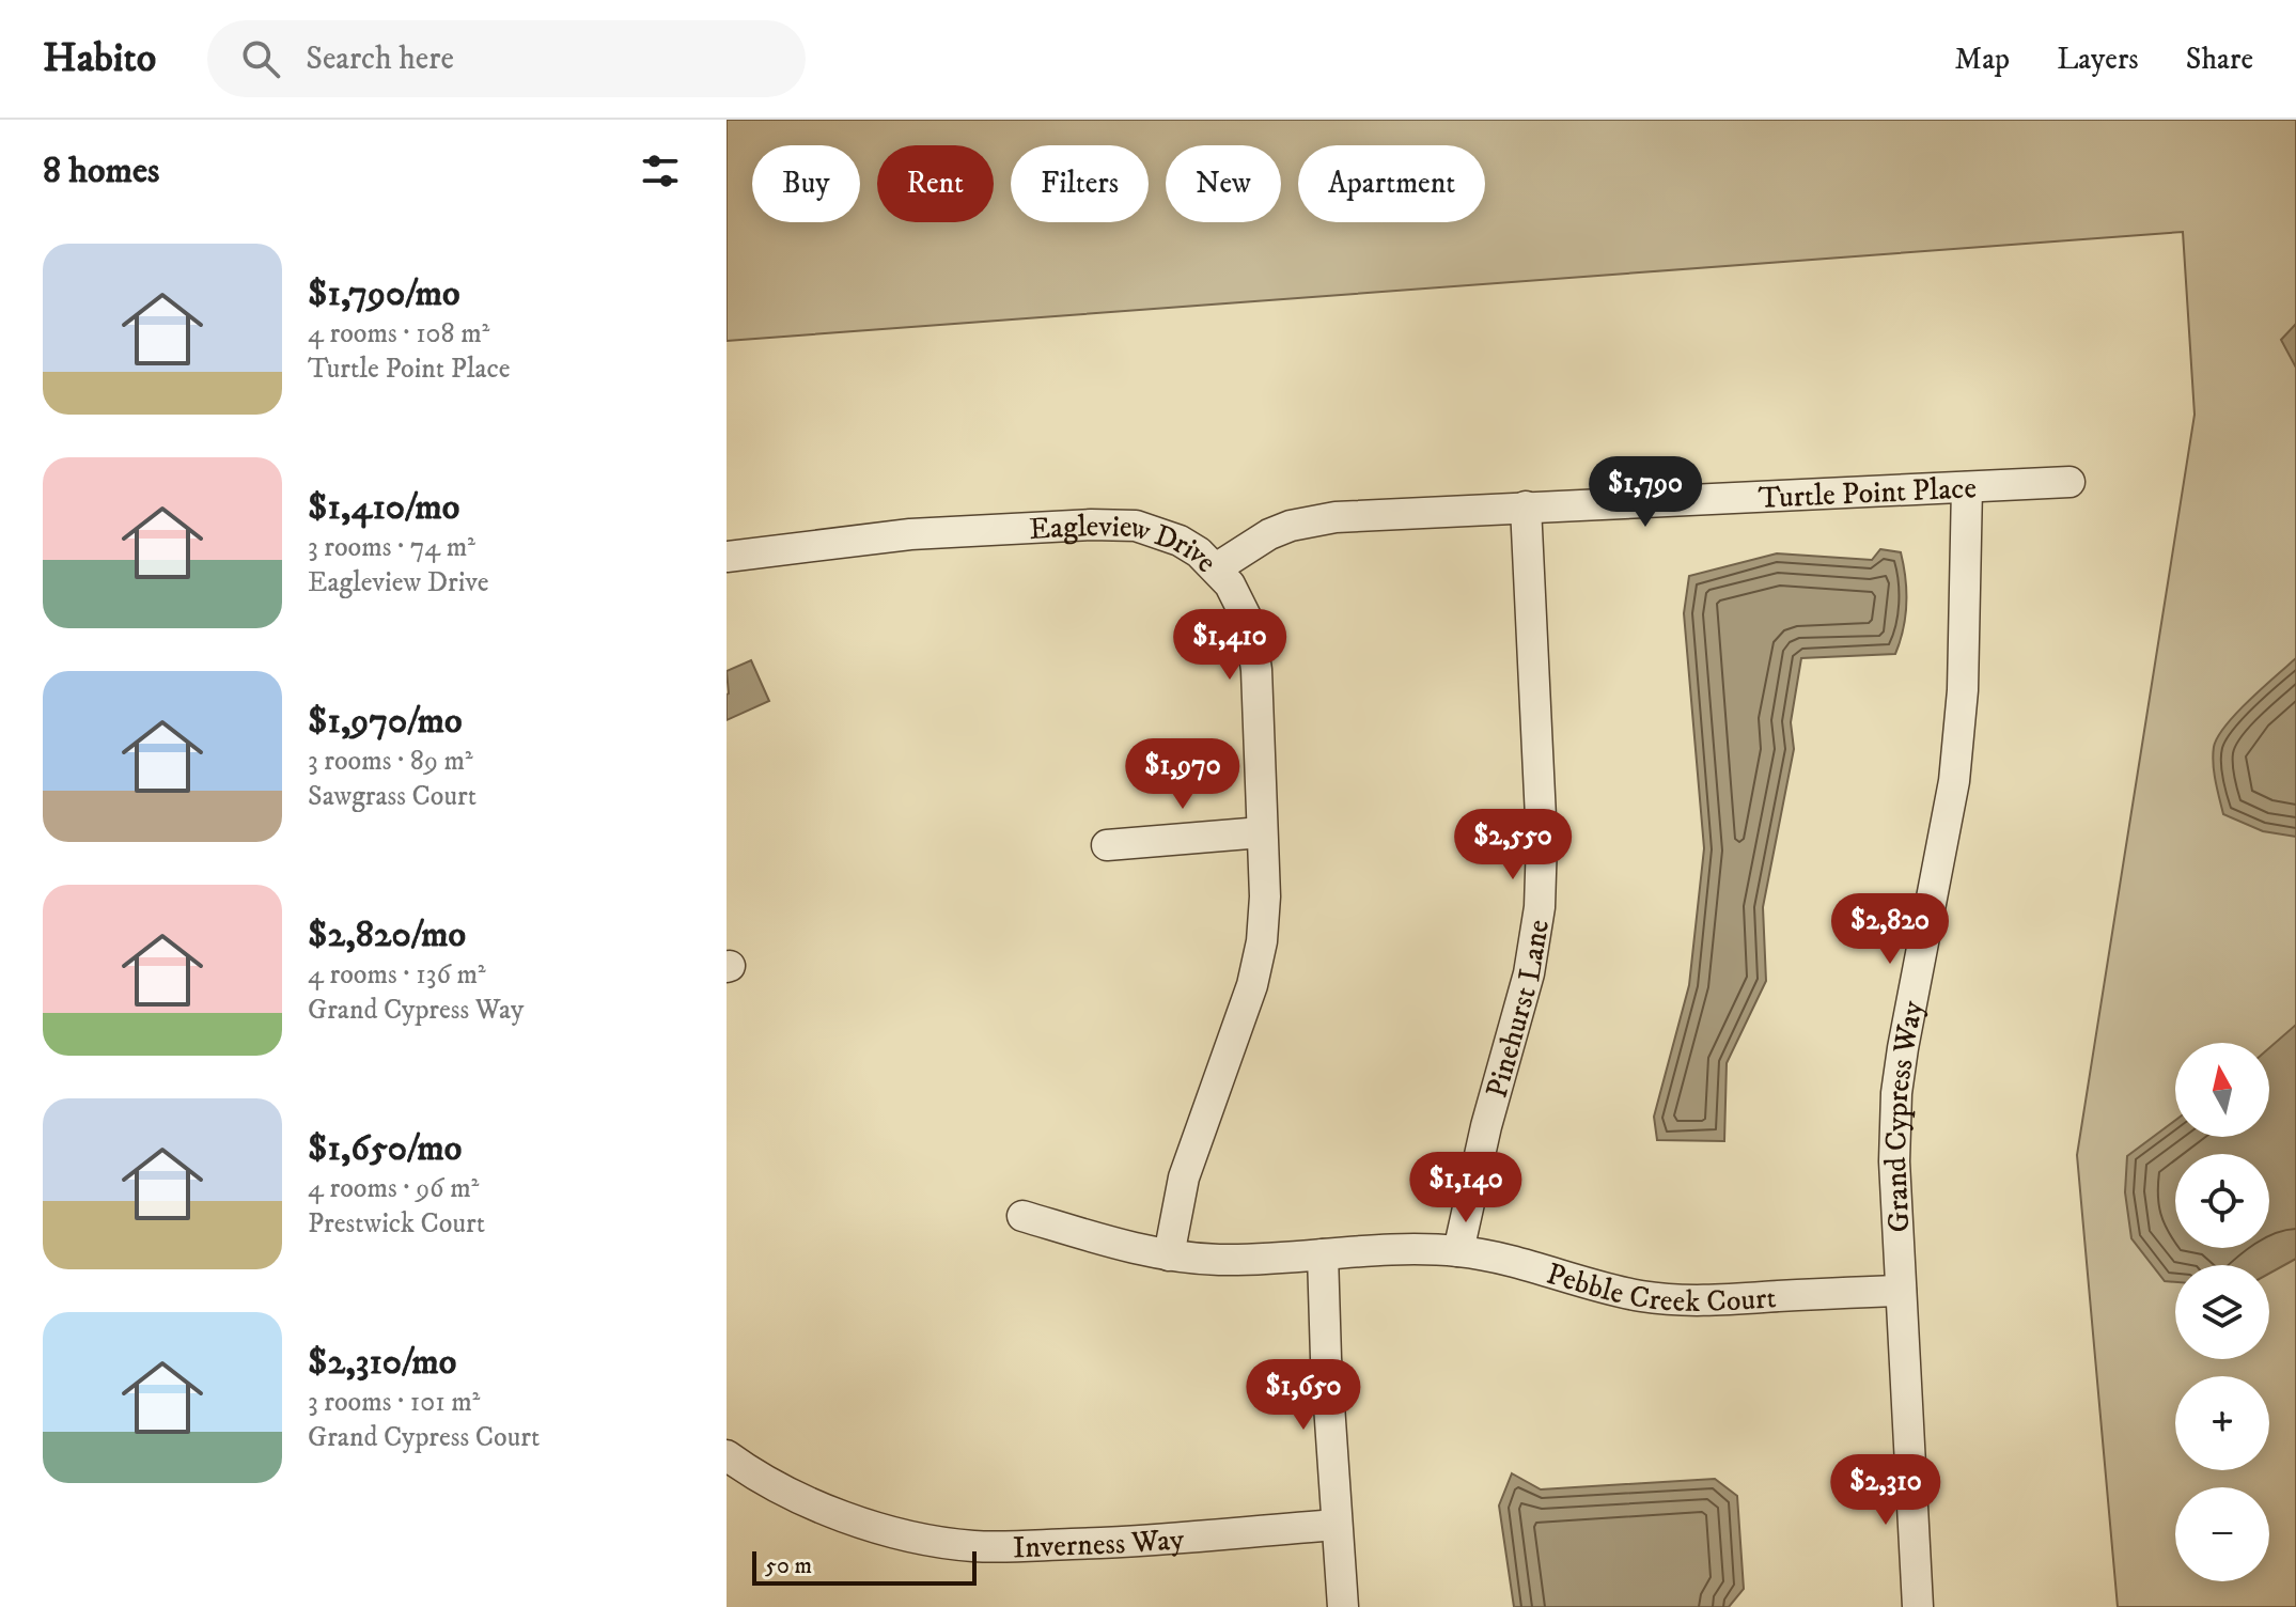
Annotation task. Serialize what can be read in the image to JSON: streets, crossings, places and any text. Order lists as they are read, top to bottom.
{
  "streets": {
    "street": [
      "Turtle Point Place",
      "Eagleview Drive",
      "Pinehurst Lane",
      "Grand Cypress Way",
      "Pebble Creek Court",
      "Inverness Way"
    ]
  },
  "crossings": [
    ["Turtle Point Place", "Eagleview Drive"],
    ["Turtle Point Place", "Pinehurst Lane"],
    ["Turtle Point Place", "Grand Cypress Way"],
    ["Eagleview Drive", "Pebble Creek Court"],
    ["Pinehurst Lane", "Pebble Creek Court"],
    ["Grand Cypress Way", "Pebble Creek Court"]
  ],
  "scale_bar": "50 m",
  "north": "top",
  "page": {
    "header": "Habito",
    "search": "Search here",
    "nav": ["Map", "Layers", "Share"],
    "heading": "8 homes",
    "chip": [
      "Buy",
      "Rent",
      "Filters",
      "New",
      "Apartment"
    ],
    "list": [
      {
        "name": "$1,790/mo",
        "note": "4 rooms · 108 m² · Turtle Point Place"
      },
      {
        "name": "$1,410/mo",
        "note": "3 rooms · 74 m² · Eagleview Drive"
      },
      {
        "name": "$1,970/mo",
        "note": "3 rooms · 89 m² · Sawgrass Court"
      },
      {
        "name": "$2,820/mo",
        "note": "4 rooms · 136 m² · Grand Cypress Way"
      },
      {
        "name": "$1,650/mo",
        "note": "4 rooms · 96 m² · Prestwick Court"
      },
      {
        "name": "$2,310/mo",
        "note": "3 rooms · 101 m² · Grand Cypress Court"
      }
    ],
    "price": [
      "$1,790",
      "$1,410",
      "$1,970",
      "$2,550",
      "$2,820",
      "$1,140",
      "$1,650",
      "$2,310"
    ],
    "map_buttons": ["+", "−"],
    "scale": "50 m"
  }
}
